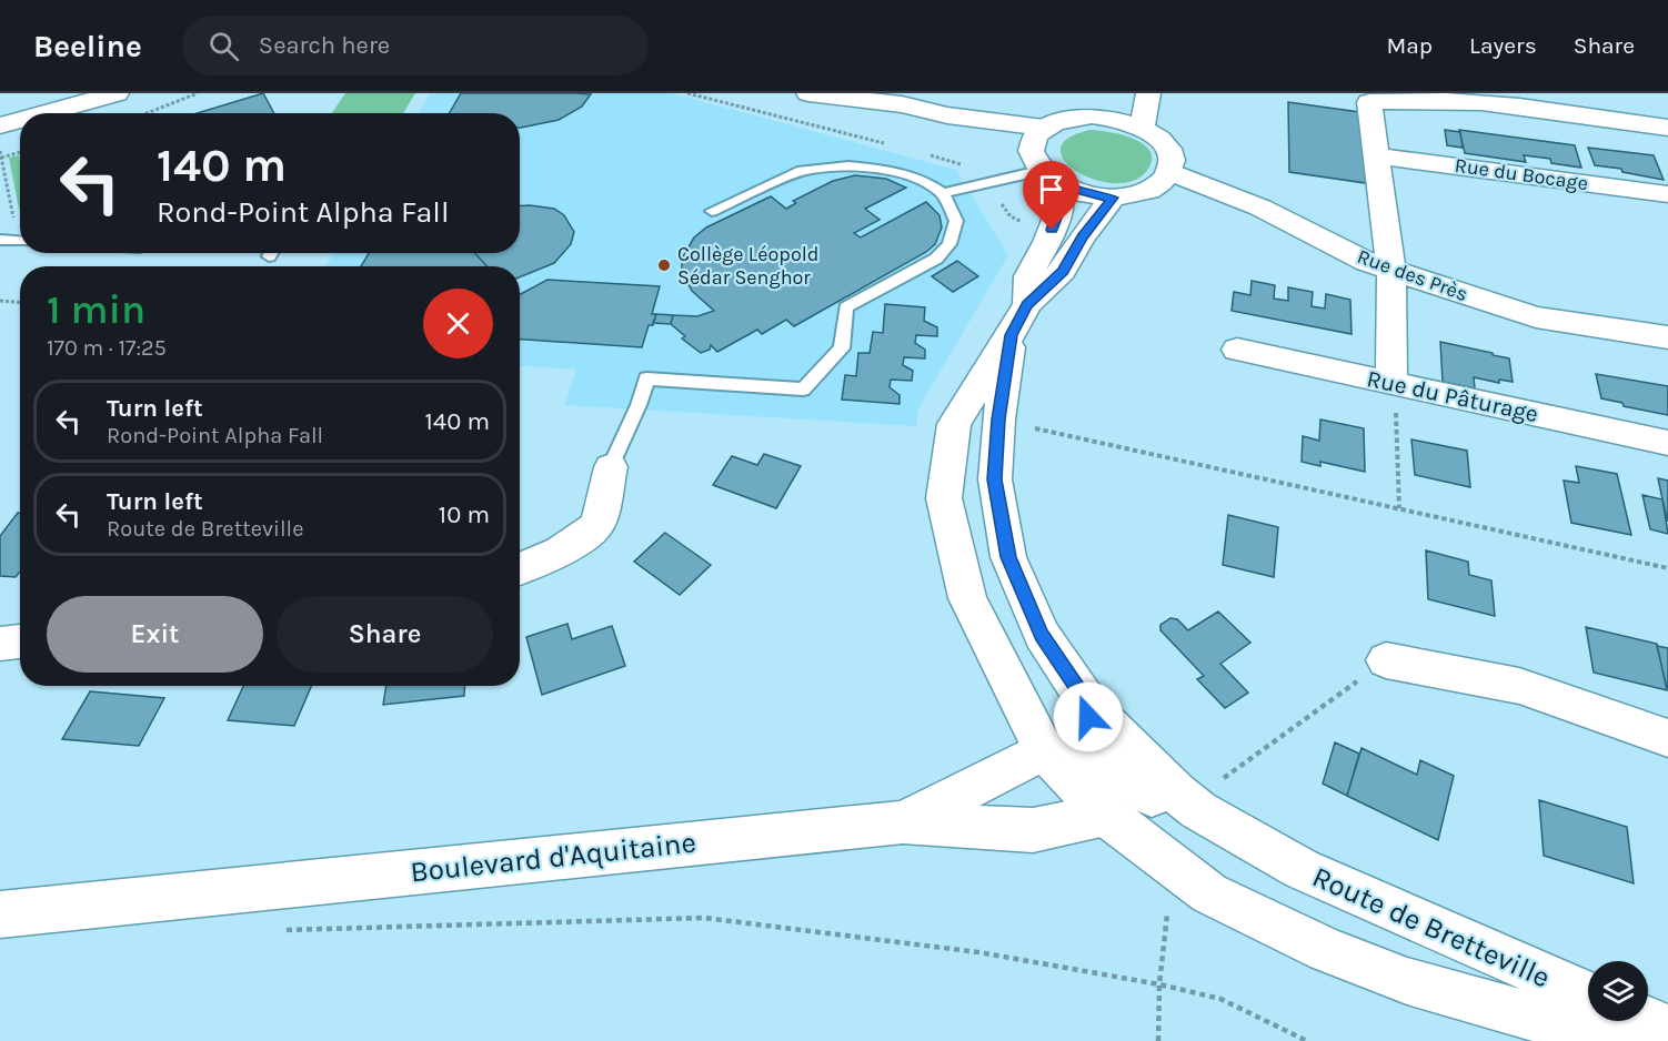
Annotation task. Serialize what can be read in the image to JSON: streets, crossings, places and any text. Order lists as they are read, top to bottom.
{
  "streets": {
    "street": [
      "Rue du Bocage",
      "Rue des Près",
      "Rue du Pâturage",
      "Boulevard d'Aquitaine",
      "Route de Bretteville"
    ]
  },
  "crossings": [
    ["Rue des Près", "Route de Bretteville"],
    ["Boulevard d'Aquitaine", "Route de Bretteville"]
  ],
  "places": ["Collège Léopold Sédar Senghor"],
  "page": {
    "header": "Beeline",
    "search": "Search here",
    "nav": ["Map", "Layers", "Share"],
    "turn": ["140 m", "Rond-Point Alpha Fall"],
    "heading": ["1 min", "170 m · 17:25"],
    "list": [
      {
        "name": "Turn left",
        "note": "Rond-Point Alpha Fall",
        "value": "140 m"
      },
      {
        "name": "Turn left",
        "note": "Route de Bretteville",
        "value": "10 m"
      }
    ],
    "buttons": ["Exit", "Share"]
  }
}
